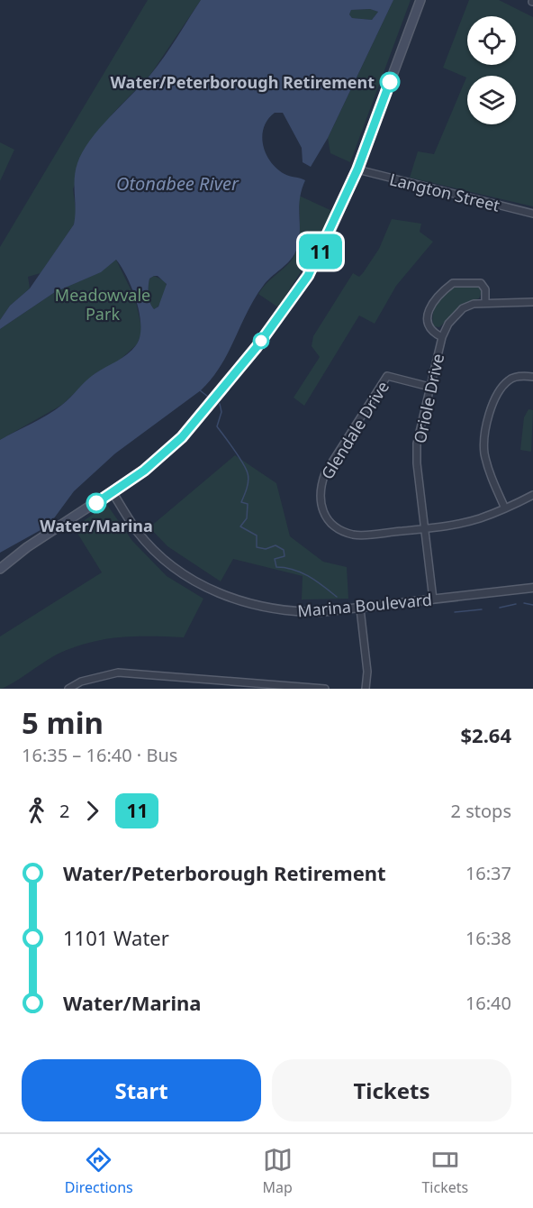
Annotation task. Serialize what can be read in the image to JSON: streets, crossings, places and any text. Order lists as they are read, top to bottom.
{
  "streets": {
    "street": [
      "Langton Street",
      "Oriole Drive",
      "Glendale Drive",
      "Marina Boulevard"
    ]
  },
  "crossings": [
    ["Oriole Drive", "Glendale Drive"],
    ["Oriole Drive", "Marina Boulevard"]
  ],
  "water": ["Otonabee River"],
  "parks": ["Meadowvale Park"],
  "places": ["Water/Peterborough Retirement", "Water/Marina"],
  "lines": ["bus line 11"],
  "page": {
    "on_map": "11",
    "heading": ["5 min", "16:35 – 16:40 · Bus", "$2.64"],
    "legs": ["2", "11", "2 stops"],
    "list": [
      {
        "name": "Water/Peterborough Retirement",
        "value": "16:37"
      },
      {
        "name": "1101 Water",
        "value": "16:38"
      },
      {
        "name": "Water/Marina",
        "value": "16:40"
      }
    ],
    "buttons": ["Start", "Tickets"],
    "tabs": ["Directions", "Map", "Tickets"]
  }
}
